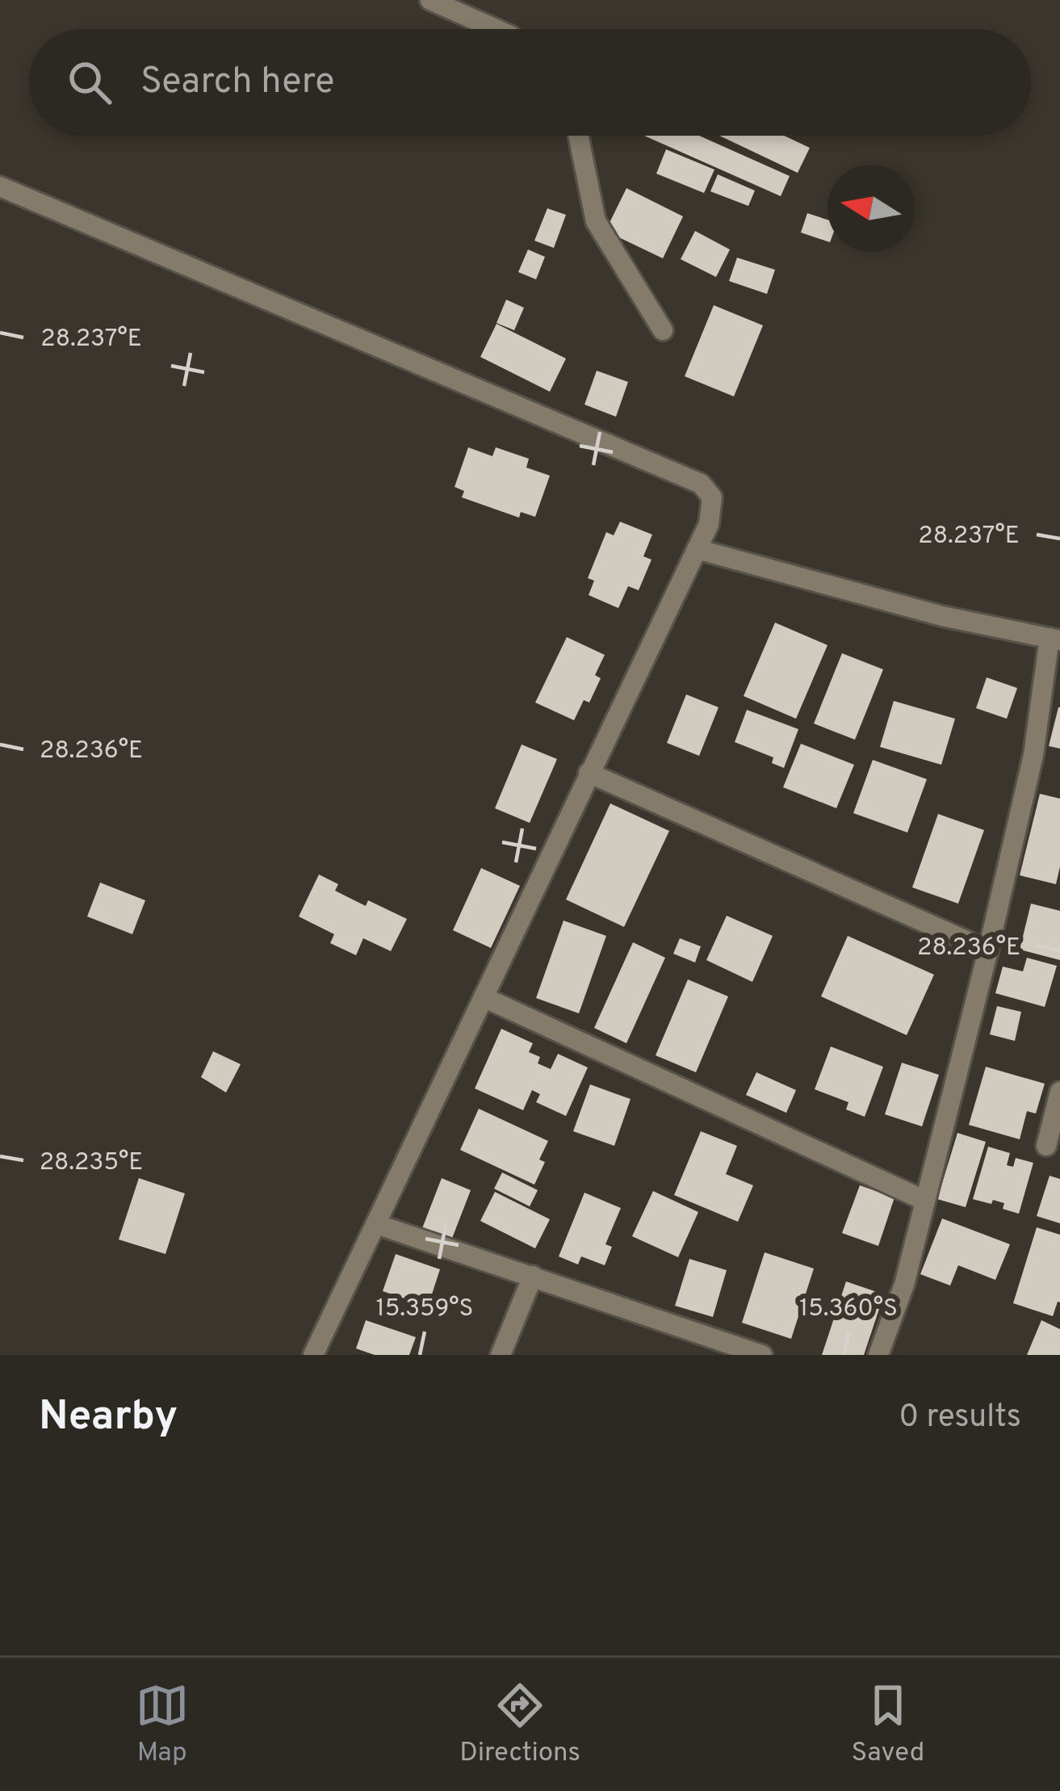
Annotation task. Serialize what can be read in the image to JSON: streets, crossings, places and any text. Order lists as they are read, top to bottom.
{
  "north": "left",
  "page": {
    "search": "Search here",
    "heading": ["Nearby", "0 results"],
    "nav": ["Map", "Directions", "Saved"]
  },
  "coordinates": [
    "28.237°E",
    "28.236°E",
    "28.235°E",
    "15.359°S",
    "15.360°S"
  ]
}
